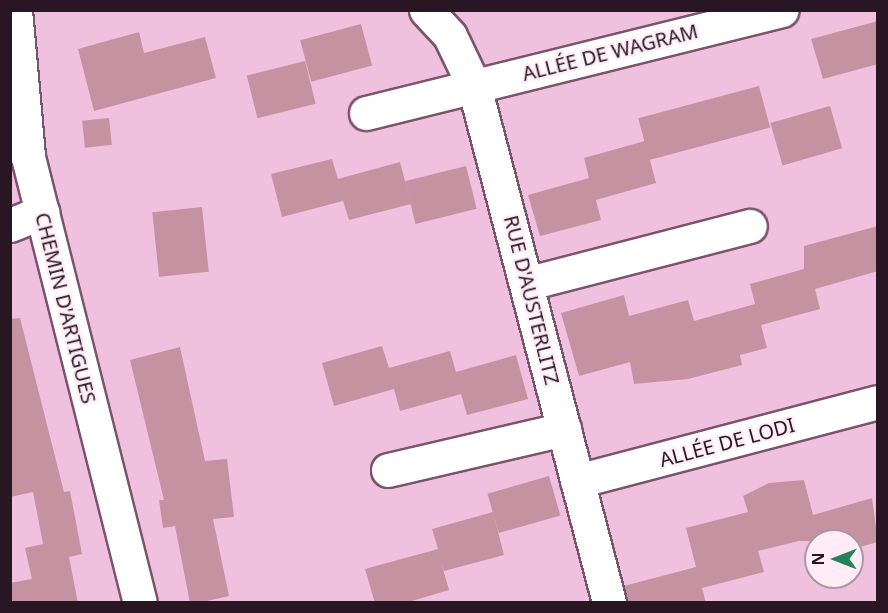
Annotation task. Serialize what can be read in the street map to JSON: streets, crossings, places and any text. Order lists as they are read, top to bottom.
{
  "streets": {
    "street": [
      "ALLÉE DE WAGRAM",
      "RUE D'AUSTERLITZ",
      "CHEMIN D'ARTIGUES",
      "ALLÉE DE LODI"
    ]
  },
  "crossings": [
    ["ALLÉE DE WAGRAM", "RUE D'AUSTERLITZ"],
    ["RUE D'AUSTERLITZ", "ALLÉE DE LODI"]
  ],
  "north": "left"
}
